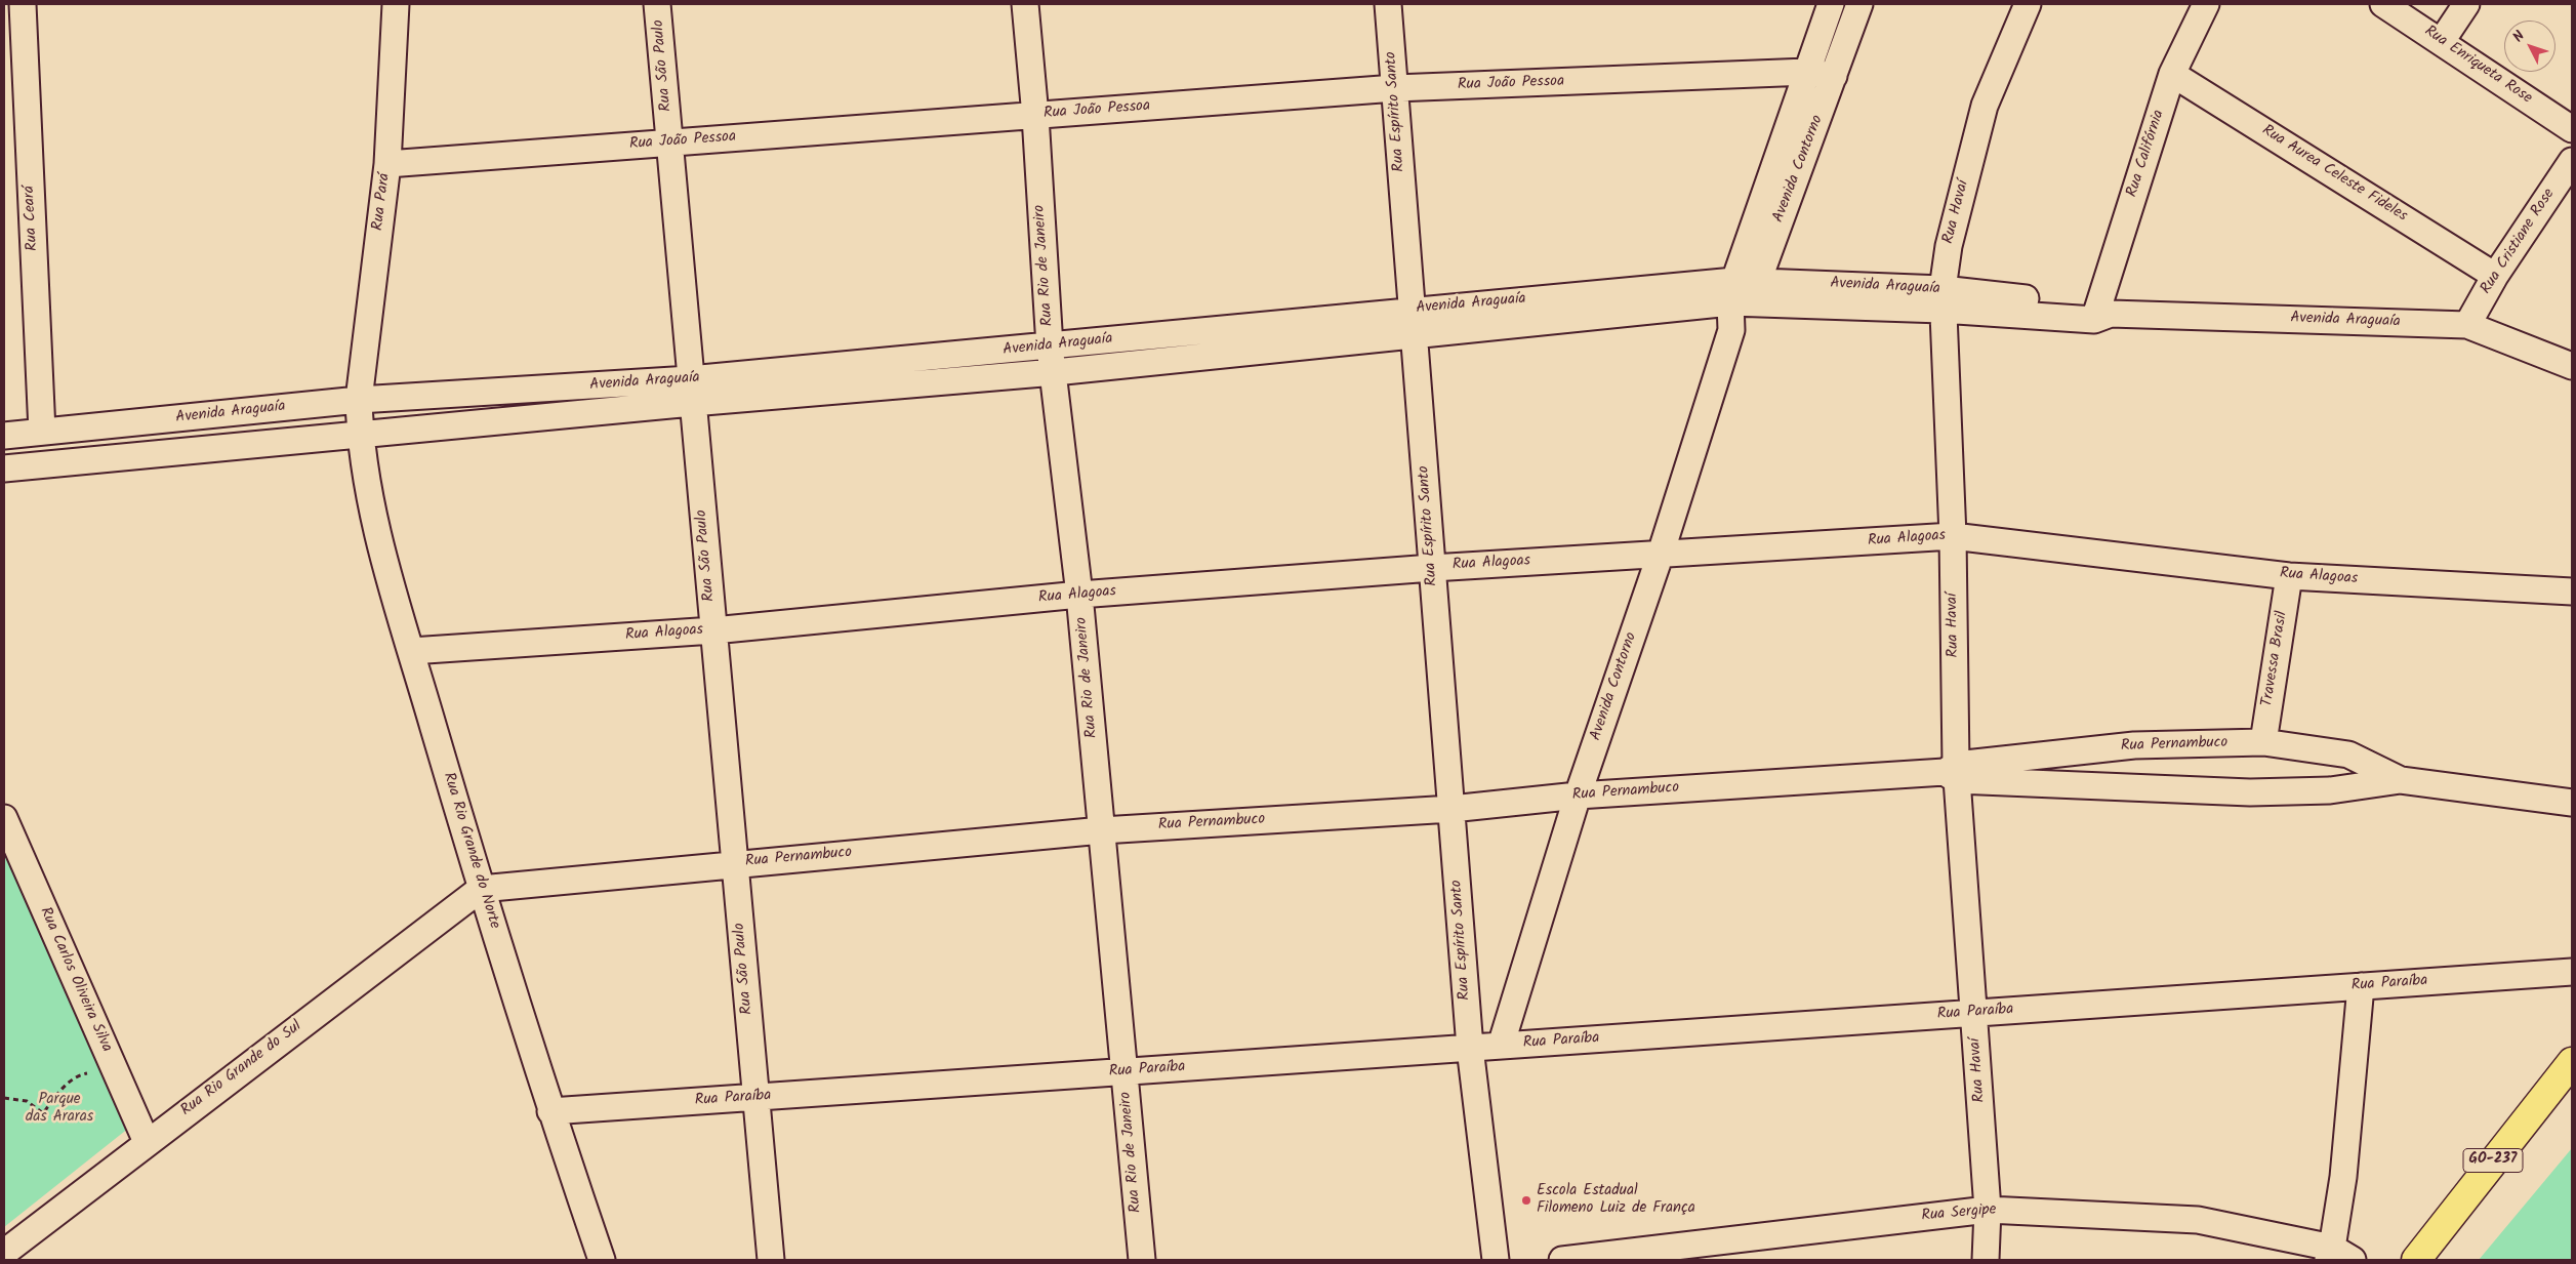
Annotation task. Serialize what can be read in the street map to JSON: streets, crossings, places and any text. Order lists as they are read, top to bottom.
{
  "streets": {
    "main road": ["GO-237"],
    "street": [
      "Rua São Paulo",
      "Rua Enriqueta Rose",
      "Rua João Pessoa",
      "Rua Espírito Santo",
      "Rua Califórnia",
      "Avenida Contorno",
      "Rua Aurea Celeste Fideles",
      "Rua Pará",
      "Rua Havaí",
      "Rua Ceará",
      "Rua Cristiane Rose",
      "Rua Rio de Janeiro",
      "Avenida Araguaía",
      "Rua Alagoas",
      "Travessa Brasil",
      "Rua Pernambuco",
      "Rua Rio Grande do Norte",
      "Rua Carlos Oliveira Silva",
      "Rua Paraíba",
      "Rua Rio Grande do Sul",
      "Rua Sergipe"
    ]
  },
  "crossings": [
    ["Rua São Paulo", "Rua João Pessoa"],
    ["Rua São Paulo", "Avenida Araguaía"],
    ["Rua São Paulo", "Rua Alagoas"],
    ["Rua São Paulo", "Rua Pernambuco"],
    ["Rua São Paulo", "Rua Paraíba"],
    ["Rua João Pessoa", "Rua Espírito Santo"],
    ["Rua João Pessoa", "Avenida Contorno"],
    ["Rua João Pessoa", "Rua Pará"],
    ["Rua João Pessoa", "Rua Rio de Janeiro"],
    ["Rua Espírito Santo", "Avenida Araguaía"],
    ["Rua Espírito Santo", "Rua Alagoas"],
    ["Rua Espírito Santo", "Rua Pernambuco"],
    ["Rua Espírito Santo", "Rua Paraíba"],
    ["Rua Califórnia", "Rua Aurea Celeste Fideles"],
    ["Rua Califórnia", "Avenida Araguaía"],
    ["Avenida Contorno", "Avenida Araguaía"],
    ["Avenida Contorno", "Rua Alagoas"],
    ["Avenida Contorno", "Rua Pernambuco"],
    ["Avenida Contorno", "Rua Paraíba"],
    ["Rua Aurea Celeste Fideles", "Rua Cristiane Rose"],
    ["Rua Pará", "Avenida Araguaía"],
    ["Rua Pará", "Rua Rio Grande do Norte"],
    ["Rua Havaí", "Avenida Araguaía"],
    ["Rua Havaí", "Rua Alagoas"],
    ["Rua Havaí", "Rua Pernambuco"],
    ["Rua Havaí", "Rua Paraíba"],
    ["Rua Havaí", "Rua Sergipe"],
    ["Rua Ceará", "Avenida Araguaía"],
    ["Rua Cristiane Rose", "Avenida Araguaía"],
    ["Rua Rio de Janeiro", "Avenida Araguaía"],
    ["Rua Rio de Janeiro", "Rua Alagoas"],
    ["Rua Rio de Janeiro", "Rua Pernambuco"],
    ["Rua Rio de Janeiro", "Rua Paraíba"],
    ["Avenida Araguaía", "Rua Rio Grande do Norte"],
    ["Rua Alagoas", "Travessa Brasil"],
    ["Rua Alagoas", "Rua Rio Grande do Norte"],
    ["Travessa Brasil", "Rua Pernambuco"],
    ["Rua Pernambuco", "Rua Rio Grande do Norte"],
    ["Rua Pernambuco", "Rua Rio Grande do Sul"],
    ["Rua Rio Grande do Norte", "Rua Paraíba"],
    ["Rua Rio Grande do Norte", "Rua Rio Grande do Sul"],
    ["Rua Carlos Oliveira Silva", "Rua Rio Grande do Sul"]
  ],
  "parks": ["Parque das Araras"],
  "places": ["Escola Estadual Filomeno Luiz de França"],
  "north": "top left"
}
